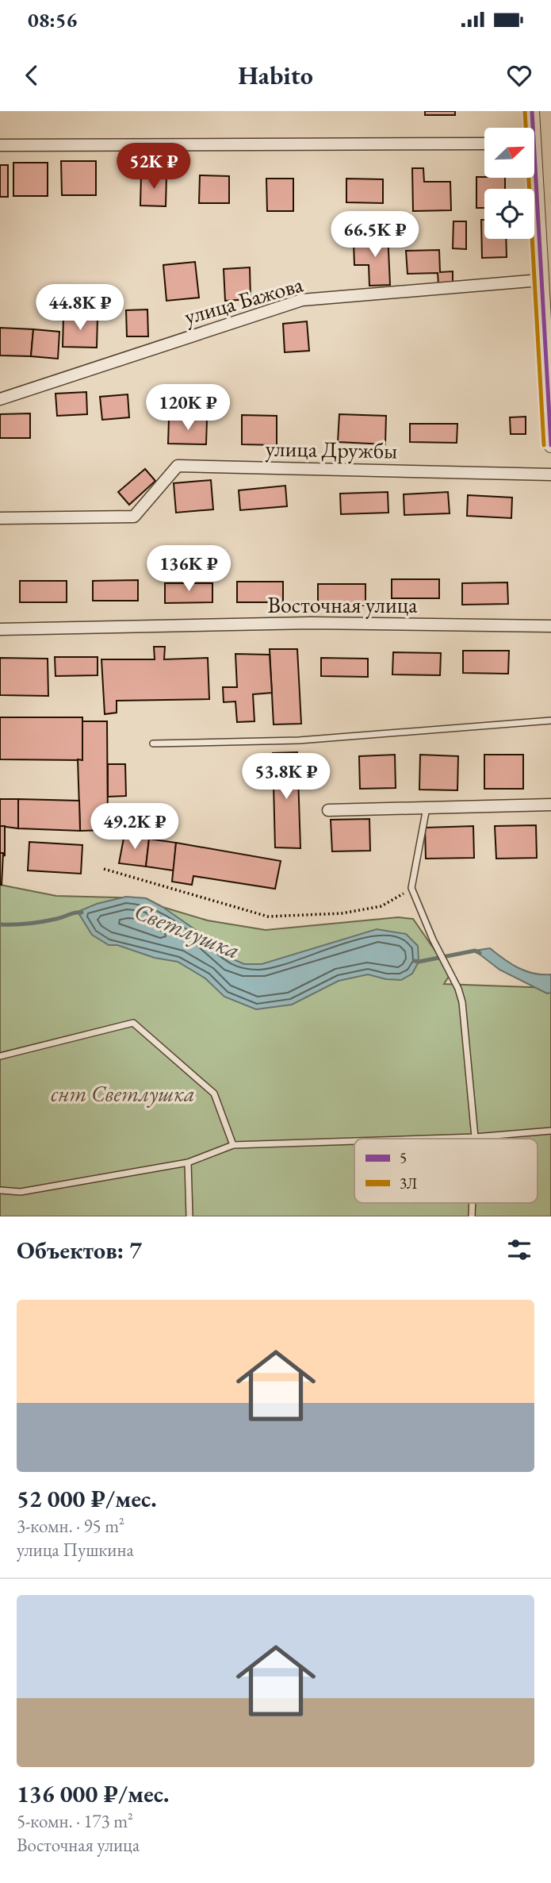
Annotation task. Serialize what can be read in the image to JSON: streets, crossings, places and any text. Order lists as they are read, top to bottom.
{
  "streets": {
    "street": ["улица Бажова", "улица Дружбы", "Восточная улица"]
  },
  "water": ["Светлушка"],
  "parks": ["снт Светлушка"],
  "lines": ["transit line 5", "transit line 3Л"],
  "legend": ["5", "3Л"],
  "north": "top right",
  "page": {
    "status": "08:56",
    "header": "Habito",
    "price": [
      "52K ₽",
      "66.5K ₽",
      "44.8K ₽",
      "120K ₽",
      "136K ₽",
      "53.8K ₽",
      "49.2K ₽"
    ],
    "heading": "Объектов: 7",
    "list": [
      {
        "name": "52 000 ₽/мес.",
        "note": "3-комн. · 95 m² · улица Пушкина"
      },
      {
        "name": "136 000 ₽/мес.",
        "note": "5-комн. · 173 m² · Восточная улица"
      }
    ]
  }
}
